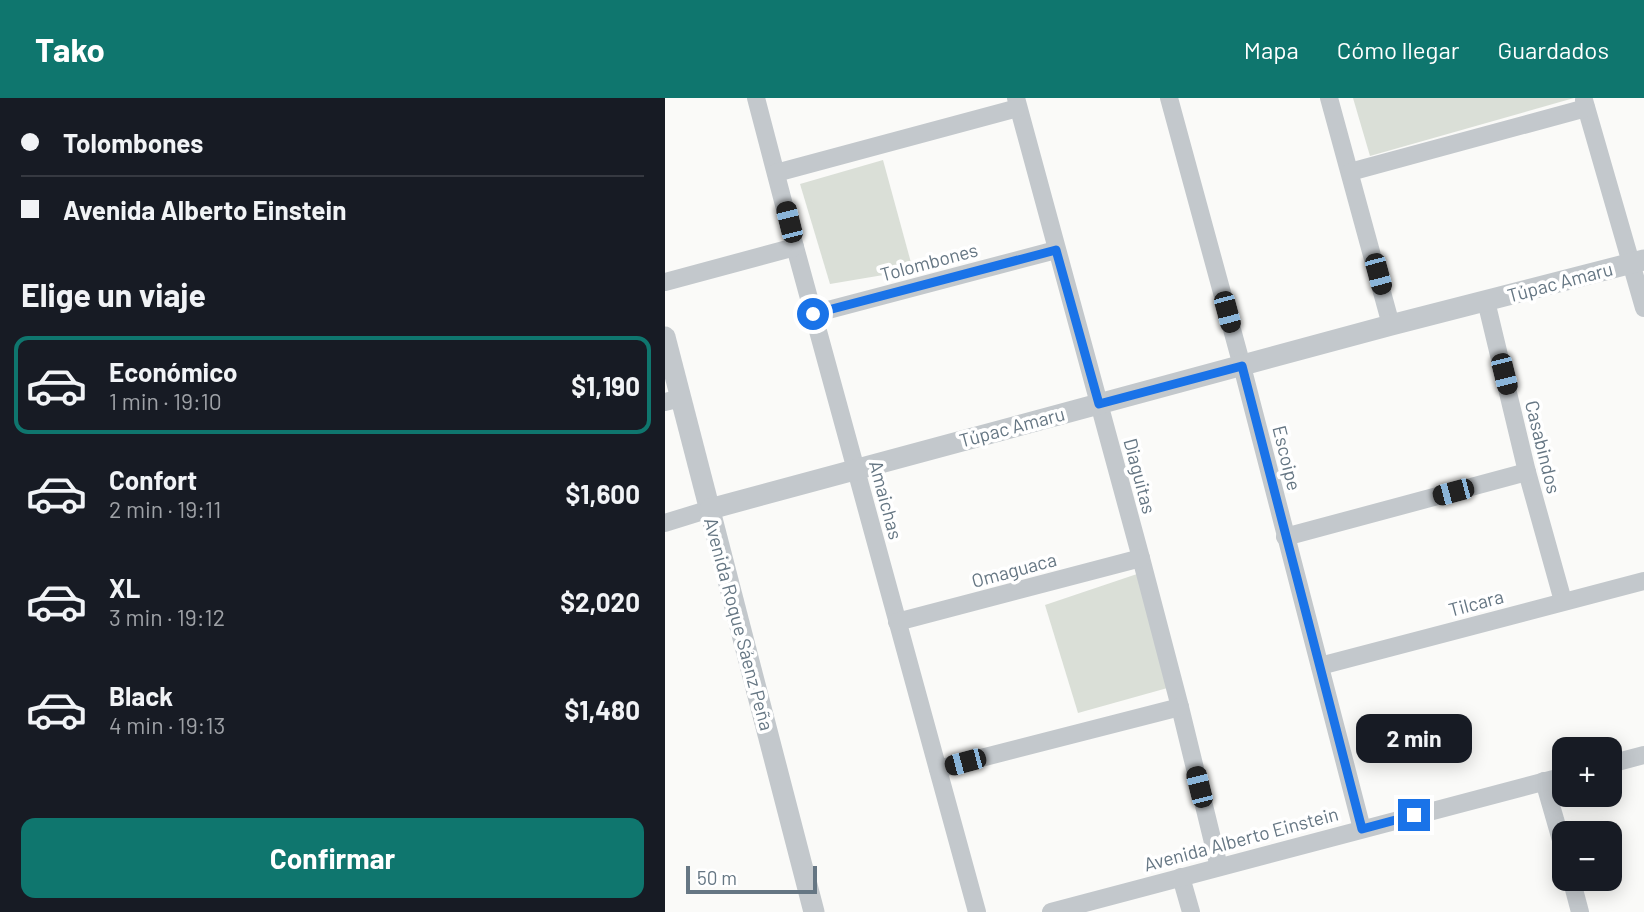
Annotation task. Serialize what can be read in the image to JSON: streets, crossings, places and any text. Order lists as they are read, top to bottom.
{
  "streets": {
    "street": [
      "Tolombones",
      "Túpac Amaru",
      "Casabindos",
      "Escoipe",
      "Diaguitas",
      "Amaichas",
      "Omaguaca",
      "Tilcara",
      "Avenida Roque Sáenz Peña",
      "Avenida Alberto Einstein"
    ]
  },
  "crossings": [
    ["Tolombones", "Diaguitas"],
    ["Tolombones", "Amaichas"],
    ["Túpac Amaru", "Casabindos"],
    ["Túpac Amaru", "Escoipe"],
    ["Túpac Amaru", "Diaguitas"],
    ["Túpac Amaru", "Amaichas"],
    ["Túpac Amaru", "Avenida Roque Sáenz Peña"],
    ["Casabindos", "Tilcara"],
    ["Escoipe", "Tilcara"],
    ["Escoipe", "Avenida Alberto Einstein"],
    ["Diaguitas", "Omaguaca"],
    ["Diaguitas", "Avenida Alberto Einstein"],
    ["Amaichas", "Omaguaca"]
  ],
  "scale_bar": "50 m",
  "page": {
    "header": "Tako",
    "nav": ["Mapa", "Cómo llegar", "Guardados"],
    "banner": ["Tolombones", "Avenida Alberto Einstein"],
    "heading": "Elige un viaje",
    "list": [
      {
        "name": "Económico",
        "note": "1 min · 19:10",
        "value": "$1,190"
      },
      {
        "name": "Confort",
        "note": "2 min · 19:11",
        "value": "$1,600"
      },
      {
        "name": "XL",
        "note": "3 min · 19:12",
        "value": "$2,020"
      },
      {
        "name": "Black",
        "note": "4 min · 19:13",
        "value": "$1,480"
      }
    ],
    "bubble": "2 min",
    "map_buttons": ["+", "−"],
    "buttons": "Confirmar",
    "scale": "50 m"
  }
}
